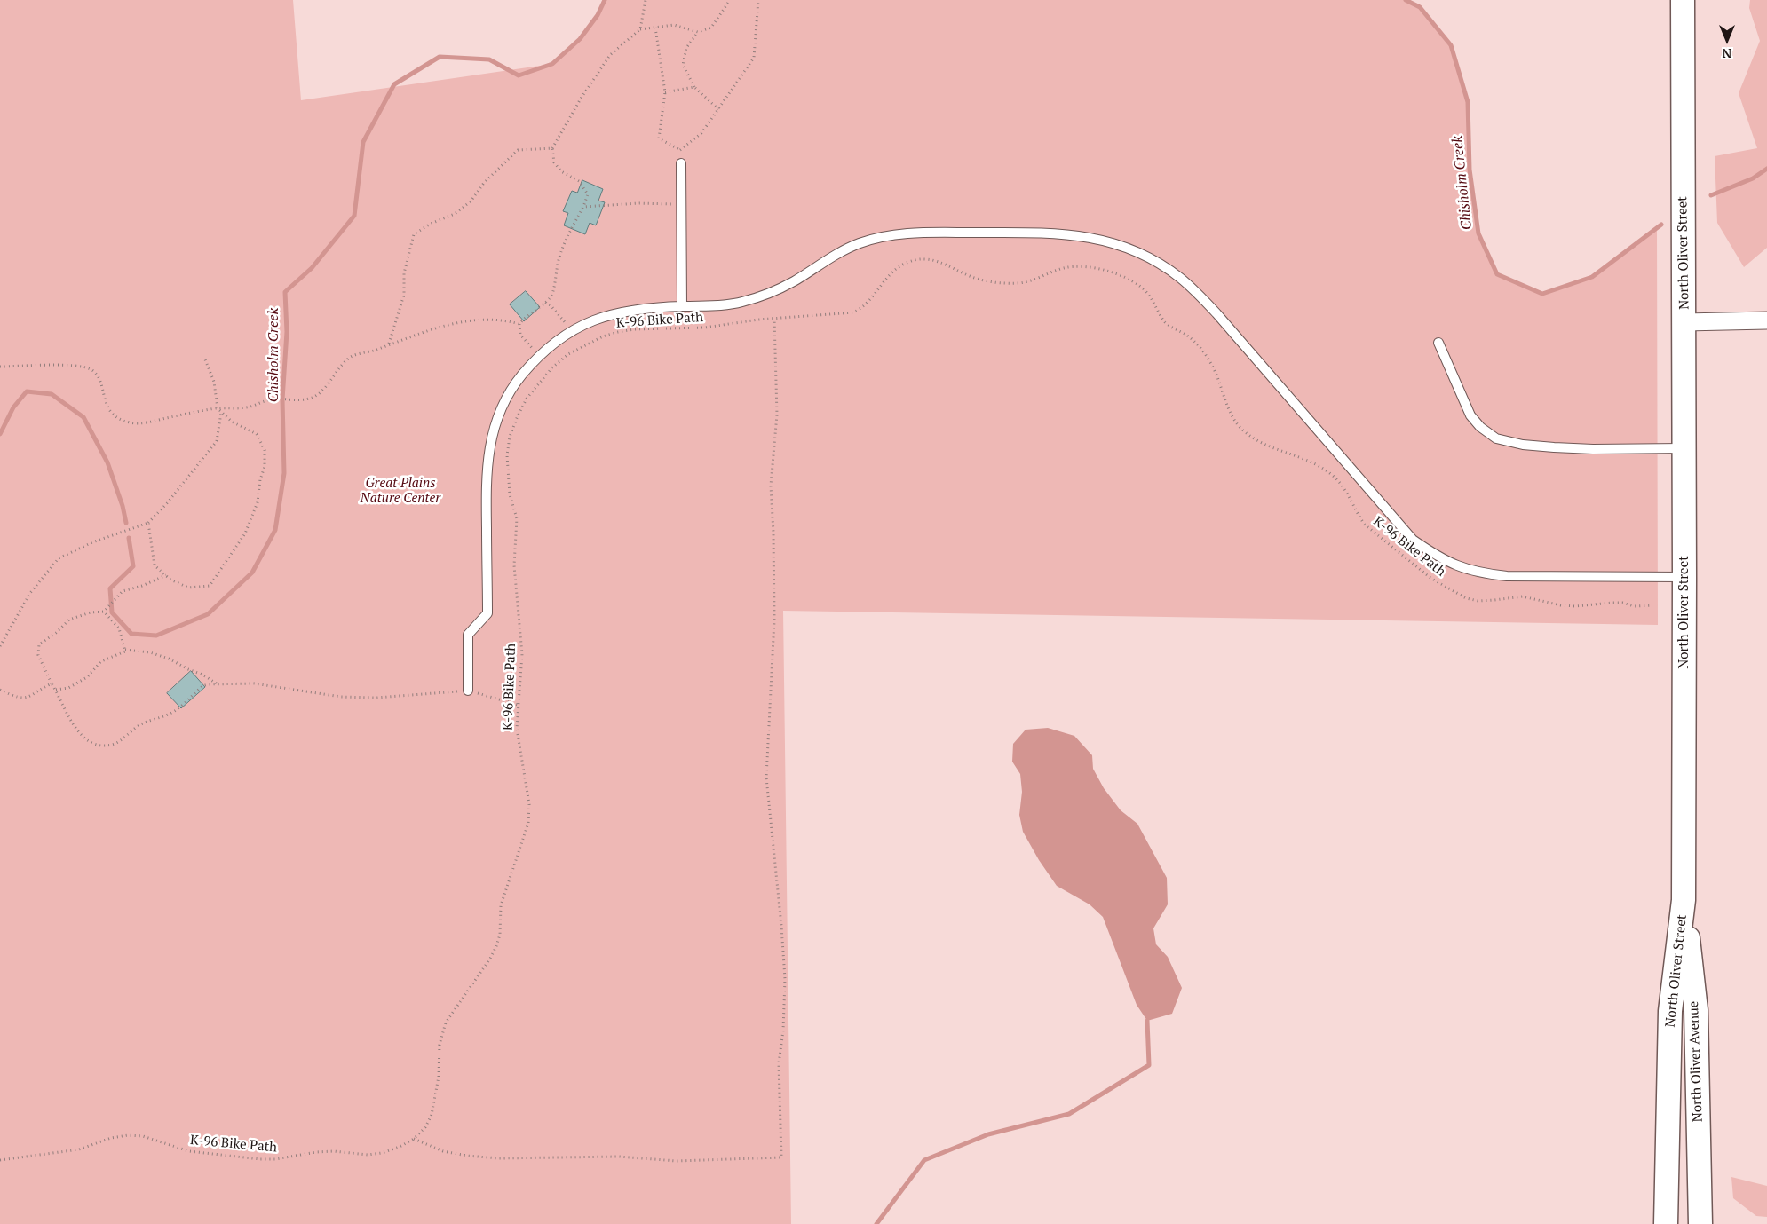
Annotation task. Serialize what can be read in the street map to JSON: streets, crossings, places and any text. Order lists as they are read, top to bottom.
{
  "streets": {
    "main road": ["North Oliver Street", "North Oliver Avenue"],
    "path": ["K-96 Bike Path"]
  },
  "crossings": [
    ["North Oliver Street", "North Oliver Avenue"]
  ],
  "water": ["Chisholm Creek"],
  "parks": ["Great Plains Nature Center"],
  "north": "bottom"
}
